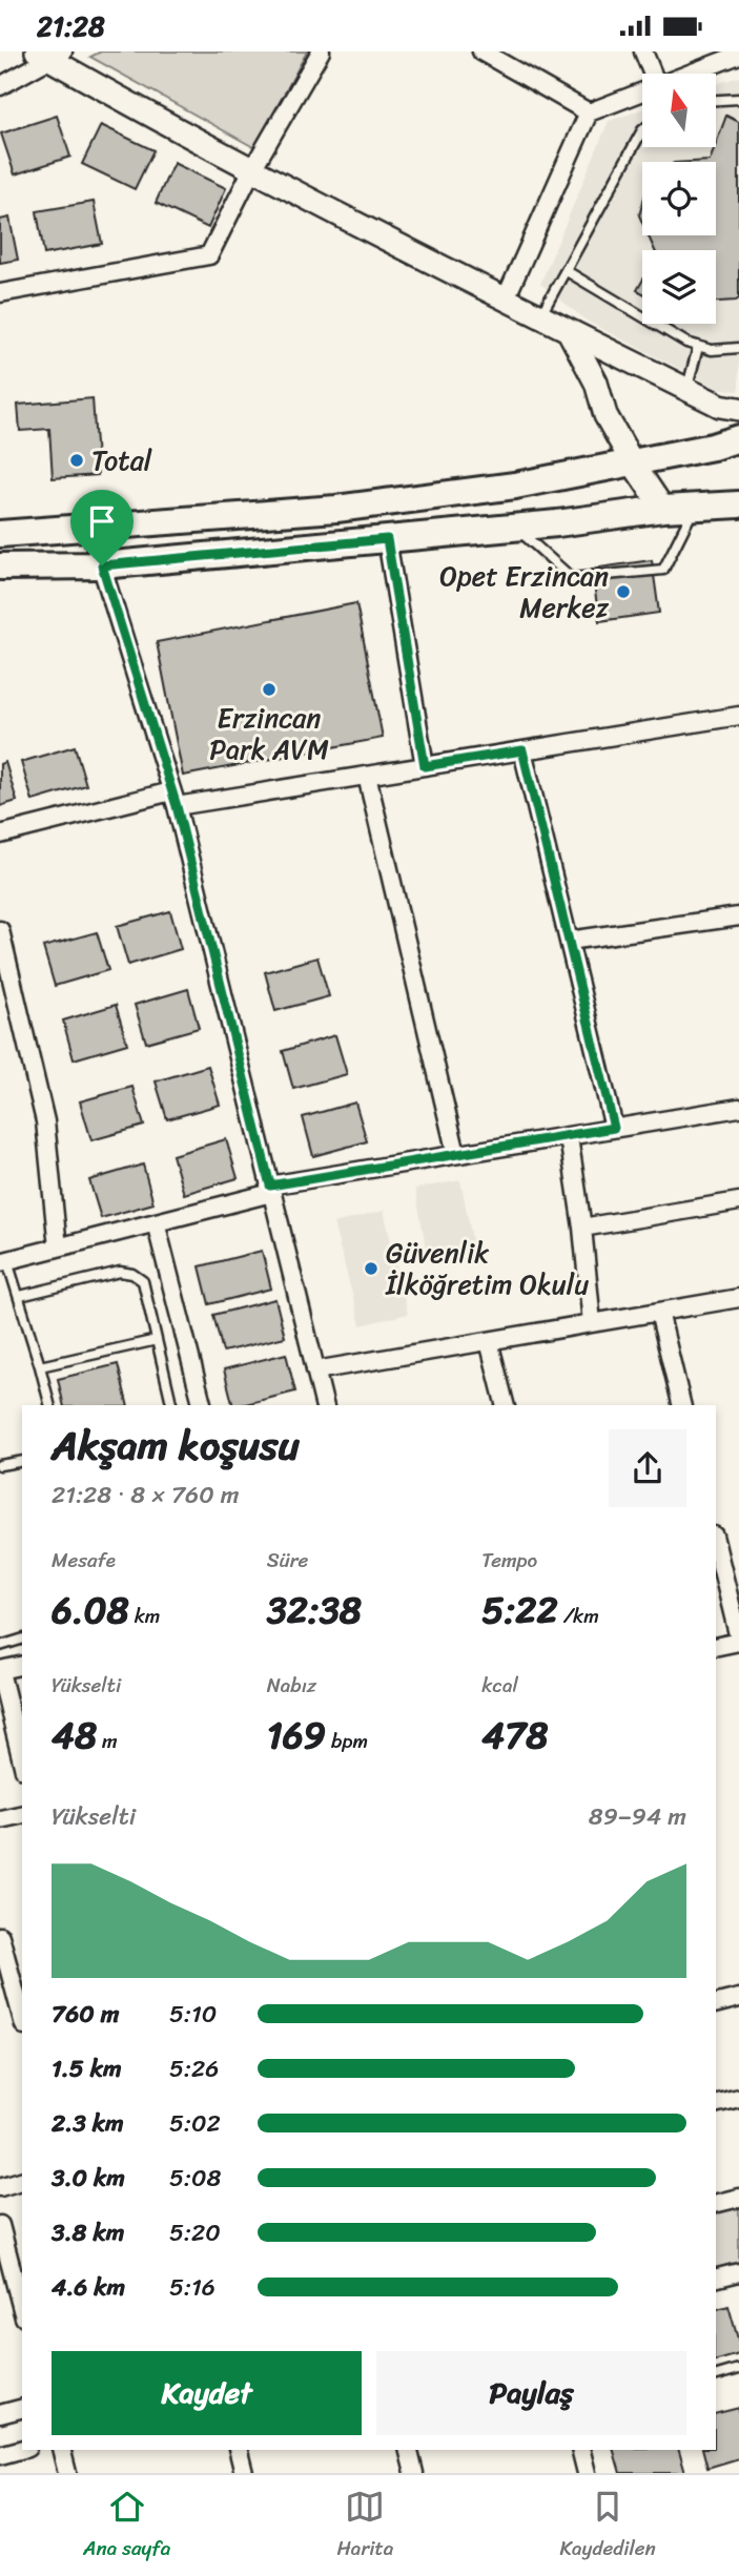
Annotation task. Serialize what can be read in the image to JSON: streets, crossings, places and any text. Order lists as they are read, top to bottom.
{
  "places": [
    "Total",
    "Opet Erzincan Merkez",
    "Erzincan Park AVM",
    "Güvenlik İlköğretim Okulu"
  ],
  "north": "top",
  "page": {
    "status": "21:28",
    "heading": ["Akşam koşusu", "21:28 · 8 × 760 m"],
    "stats": [
      ["Mesafe", "6.08 km"],
      ["Süre", "32:38"],
      ["Tempo", "5:22 /km"],
      ["Yükselti", "48 m"],
      ["Nabız", "169 bpm"],
      ["kcal", "478"]
    ],
    "chart": ["Yükselti", "89–94 m"],
    "list": [
      {
        "name": "760 m",
        "note": "5:10"
      },
      {
        "name": "1.5 km",
        "note": "5:26"
      },
      {
        "name": "2.3 km",
        "note": "5:02"
      },
      {
        "name": "3.0 km",
        "note": "5:08"
      },
      {
        "name": "3.8 km",
        "note": "5:20"
      },
      {
        "name": "4.6 km",
        "note": "5:16"
      }
    ],
    "buttons": ["Kaydet", "Paylaş"],
    "tabs": ["Ana sayfa", "Harita", "Kaydedilen"]
  }
}
